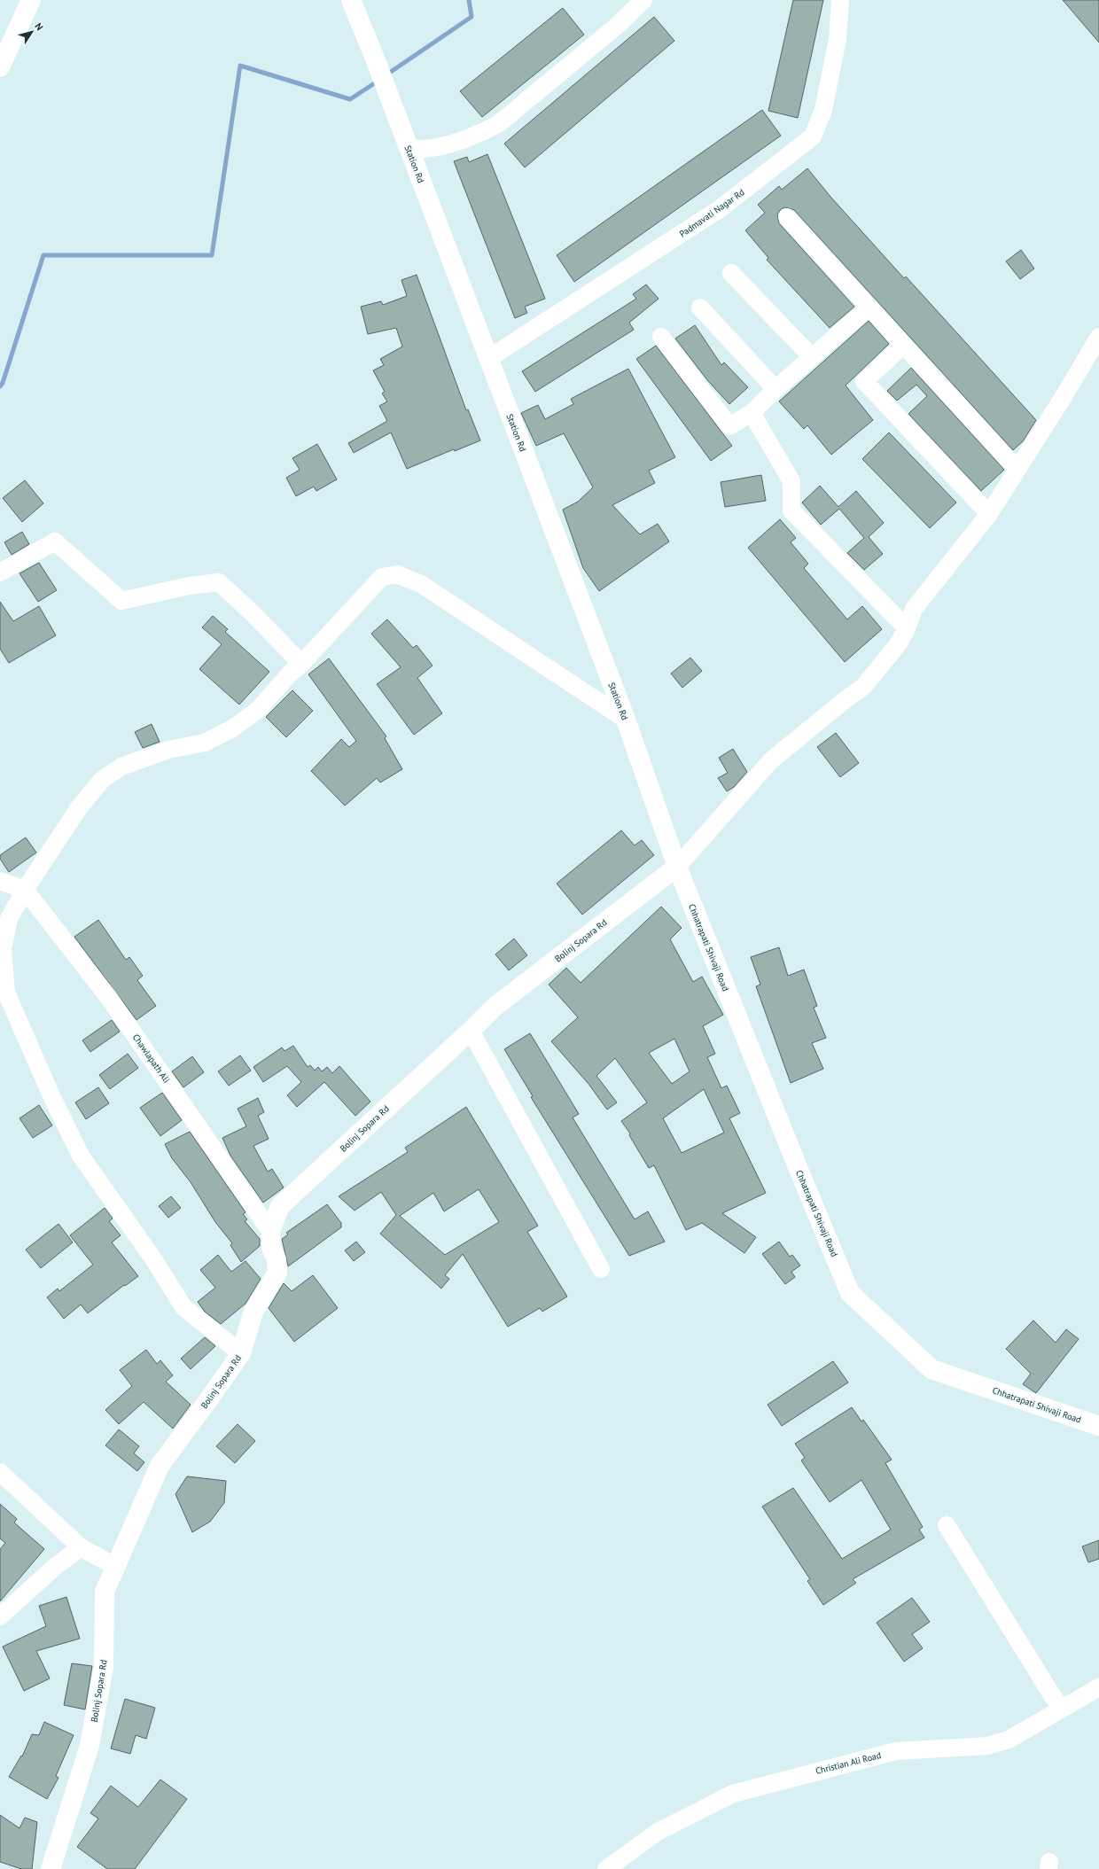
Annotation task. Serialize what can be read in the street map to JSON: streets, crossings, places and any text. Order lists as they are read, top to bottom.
{
  "streets": {
    "main road": ["Station Rd", "Bolinj Sopara Rd", "Chhatrapati Shivaji Road"],
    "street": ["Padmavati Nagar Rd", "Chawlapath Ali", "Christian Ali Road"]
  },
  "crossings": [
    ["Station Rd", "Padmavati Nagar Rd"],
    ["Station Rd", "Bolinj Sopara Rd"],
    ["Station Rd", "Chhatrapati Shivaji Road"],
    ["Bolinj Sopara Rd", "Chhatrapati Shivaji Road"],
    ["Bolinj Sopara Rd", "Chawlapath Ali"]
  ],
  "north": "top right"
}
